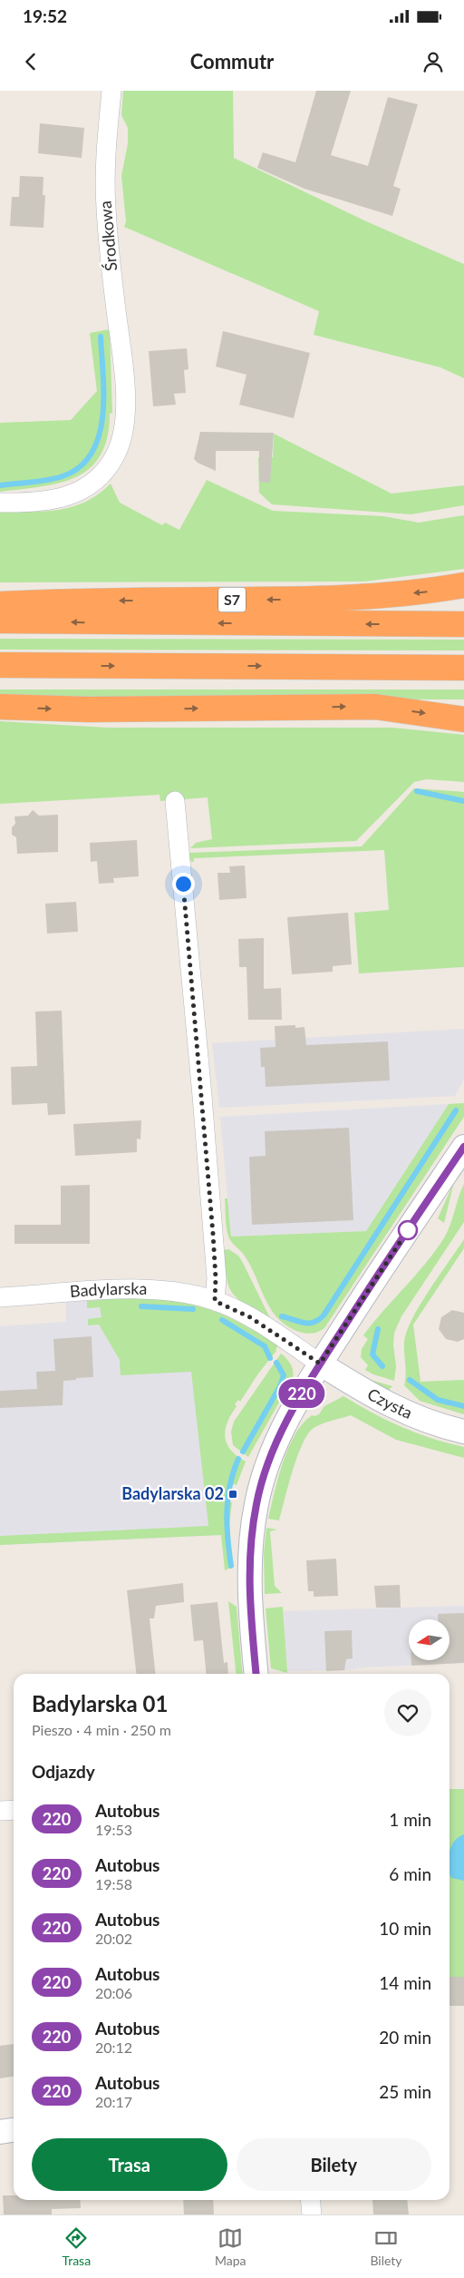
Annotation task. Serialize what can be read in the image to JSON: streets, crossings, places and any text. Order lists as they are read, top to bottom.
{
  "streets": {
    "highway": ["S7"],
    "street": ["Środkowa", "Badylarska", "Czysta"]
  },
  "places": {
    "transit": ["Badylarska 02"]
  },
  "lines": ["bus line 220"],
  "north": "left",
  "page": {
    "status": "19:52",
    "header": "Commutr",
    "on_map": "220",
    "heading": [
      ["Badylarska 01", "Pieszo · 4 min · 250 m"],
      "Odjazdy"
    ],
    "list": [
      {
        "mark": "220",
        "name": "Autobus",
        "note": "19:53",
        "value": "1 min"
      },
      {
        "mark": "220",
        "name": "Autobus",
        "note": "19:58",
        "value": "6 min"
      },
      {
        "mark": "220",
        "name": "Autobus",
        "note": "20:02",
        "value": "10 min"
      },
      {
        "mark": "220",
        "name": "Autobus",
        "note": "20:06",
        "value": "14 min"
      },
      {
        "mark": "220",
        "name": "Autobus",
        "note": "20:12",
        "value": "20 min"
      },
      {
        "mark": "220",
        "name": "Autobus",
        "note": "20:17",
        "value": "25 min"
      }
    ],
    "buttons": ["Trasa", "Bilety"],
    "tabs": ["Trasa", "Mapa", "Bilety"]
  }
}
